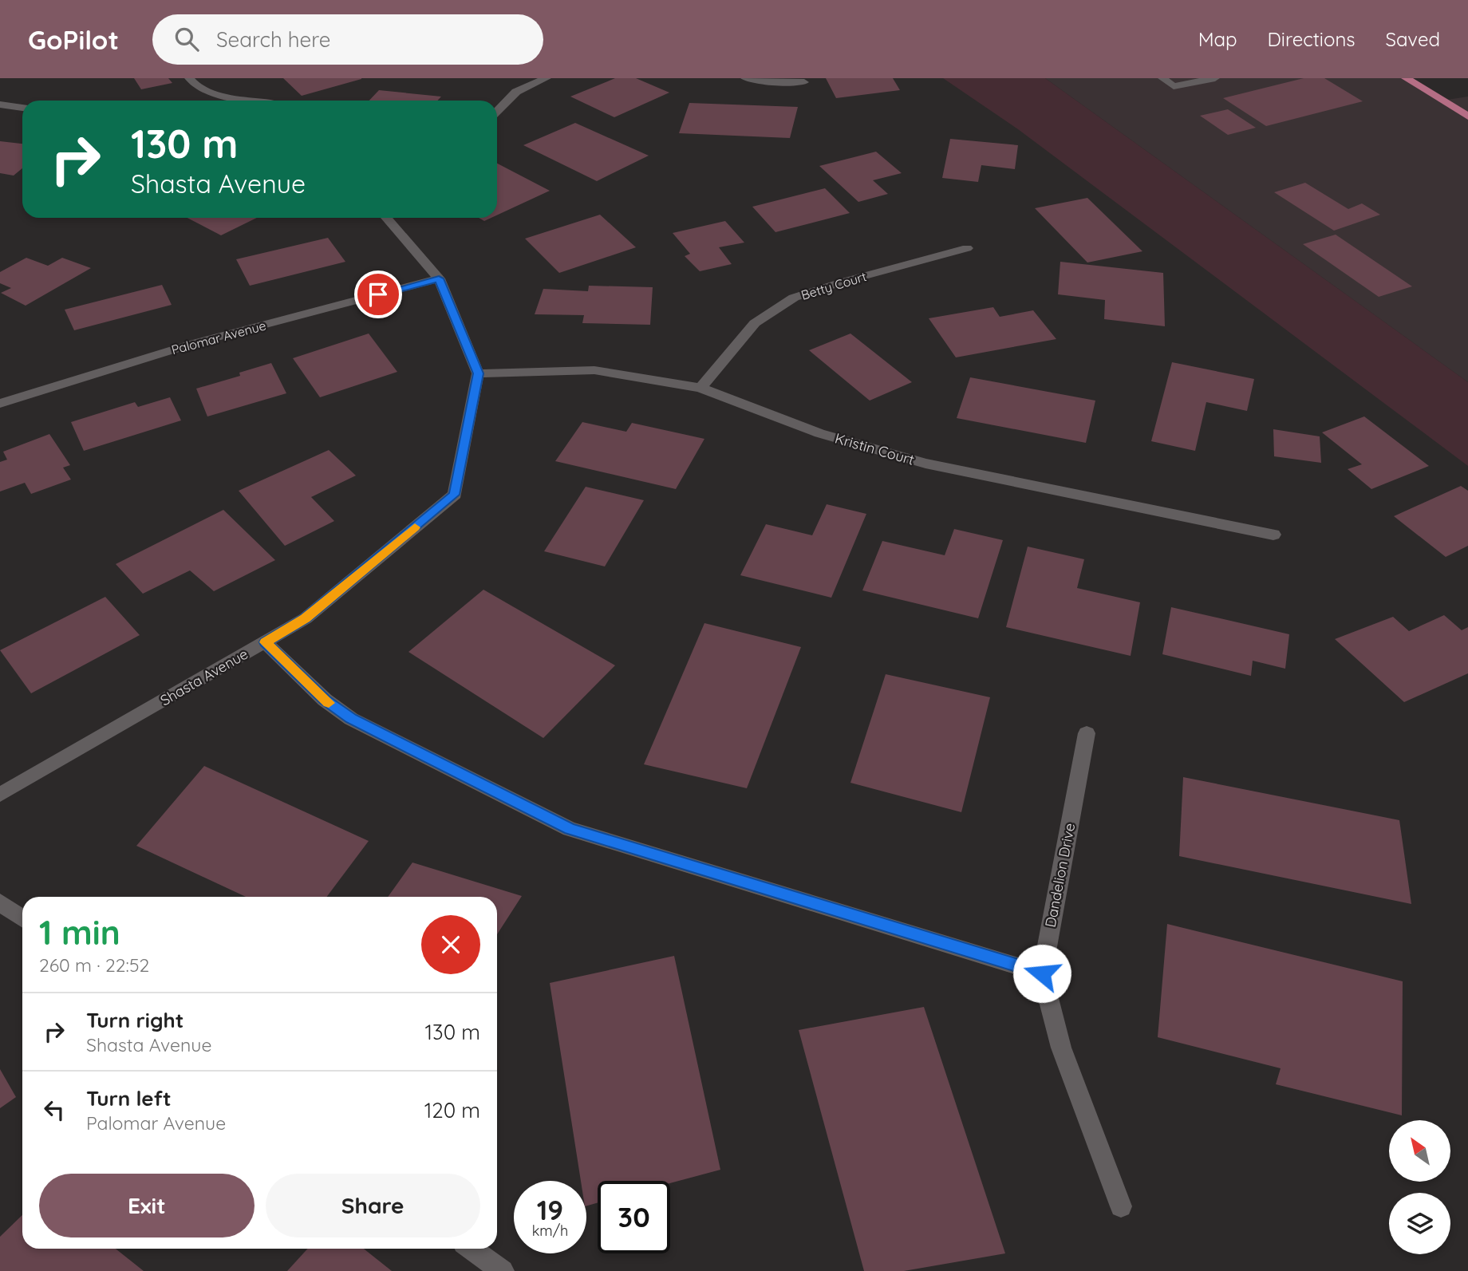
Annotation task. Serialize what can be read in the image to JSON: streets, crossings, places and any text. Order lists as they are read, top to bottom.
{
  "streets": {
    "street": [
      "Betty Court",
      "Palomar Avenue",
      "Kristin Court",
      "Shasta Avenue",
      "Dandelion Drive"
    ]
  },
  "crossings": [
    ["Betty Court", "Kristin Court"],
    ["Kristin Court", "Shasta Avenue"]
  ],
  "north": "top left",
  "page": {
    "header": "GoPilot",
    "search": "Search here",
    "nav": ["Map", "Directions", "Saved"],
    "turn": ["130 m", "Shasta Avenue"],
    "heading": ["1 min", "260 m · 22:52"],
    "list": [
      {
        "name": "Turn right",
        "note": "Shasta Avenue",
        "value": "130 m"
      },
      {
        "name": "Turn left",
        "note": "Palomar Avenue",
        "value": "120 m"
      }
    ],
    "buttons": ["Exit", "Share"],
    "speed": "19 km/h",
    "limit": "30"
  }
}
